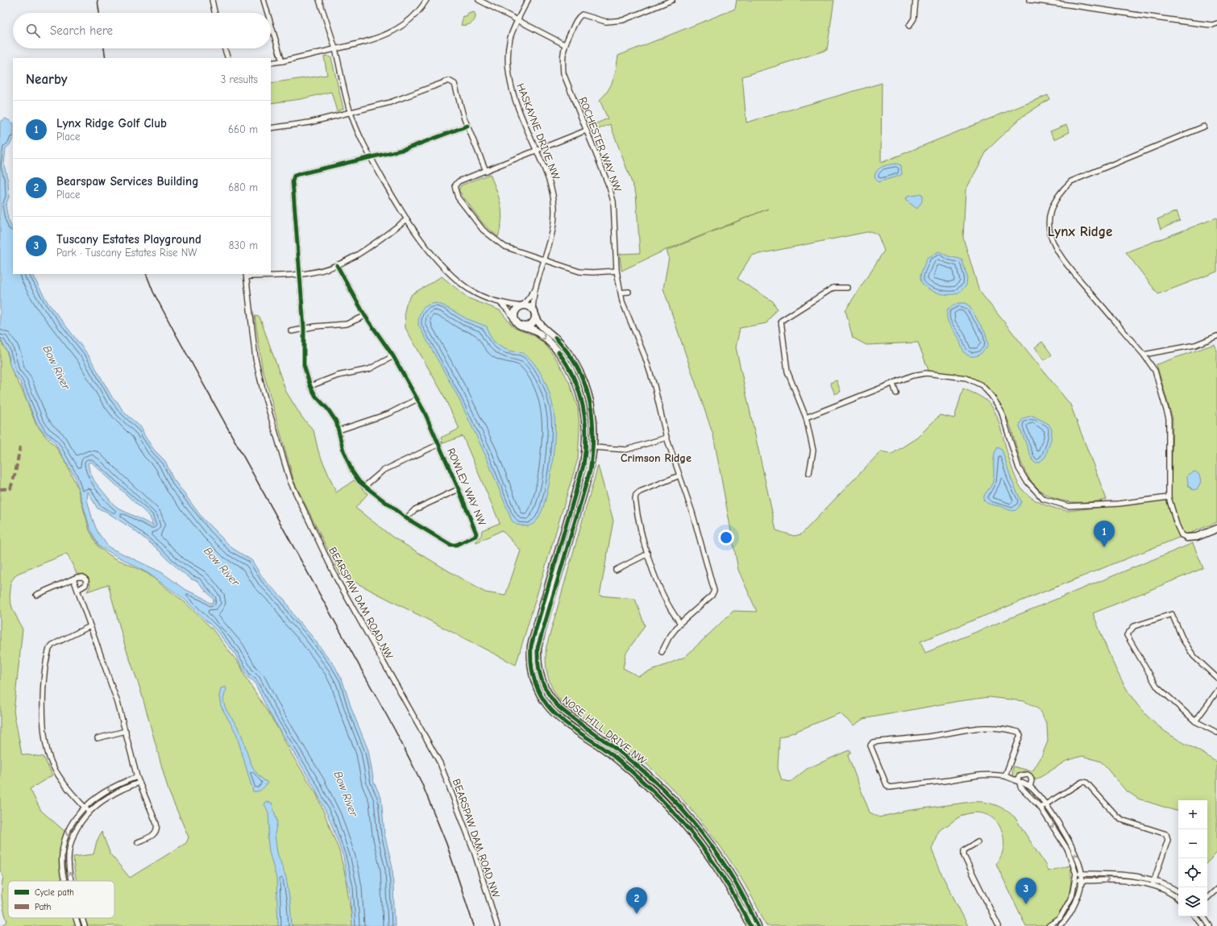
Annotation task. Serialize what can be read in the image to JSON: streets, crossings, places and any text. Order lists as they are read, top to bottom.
{
  "streets": {
    "street": [
      "HASKAYNE DRIVE NW",
      "ROCHESTER WAY NW",
      "ROWLEY WAY NW",
      "BEARSPAW DAM ROAD NW",
      "NOSE HILL DRIVE NW"
    ]
  },
  "crossings": [
    ["HASKAYNE DRIVE NW", "NOSE HILL DRIVE NW"]
  ],
  "districts": ["Lynx Ridge", "Crimson Ridge"],
  "water": ["Bow River"],
  "legend": ["Cycle path", "Path"],
  "page": {
    "search": "Search here",
    "heading": ["Nearby", "3 results"],
    "list": [
      {
        "mark": "1",
        "name": "Lynx Ridge Golf Club",
        "note": "Place",
        "value": "660 m"
      },
      {
        "mark": "2",
        "name": "Bearspaw Services Building",
        "note": "Place",
        "value": "680 m"
      },
      {
        "mark": "3",
        "name": "Tuscany Estates Playground",
        "note": "Park · Tuscany Estates Rise NW",
        "value": "830 m"
      }
    ],
    "pins": ["1", "3", "2"],
    "map_buttons": ["+", "−"]
  }
}
